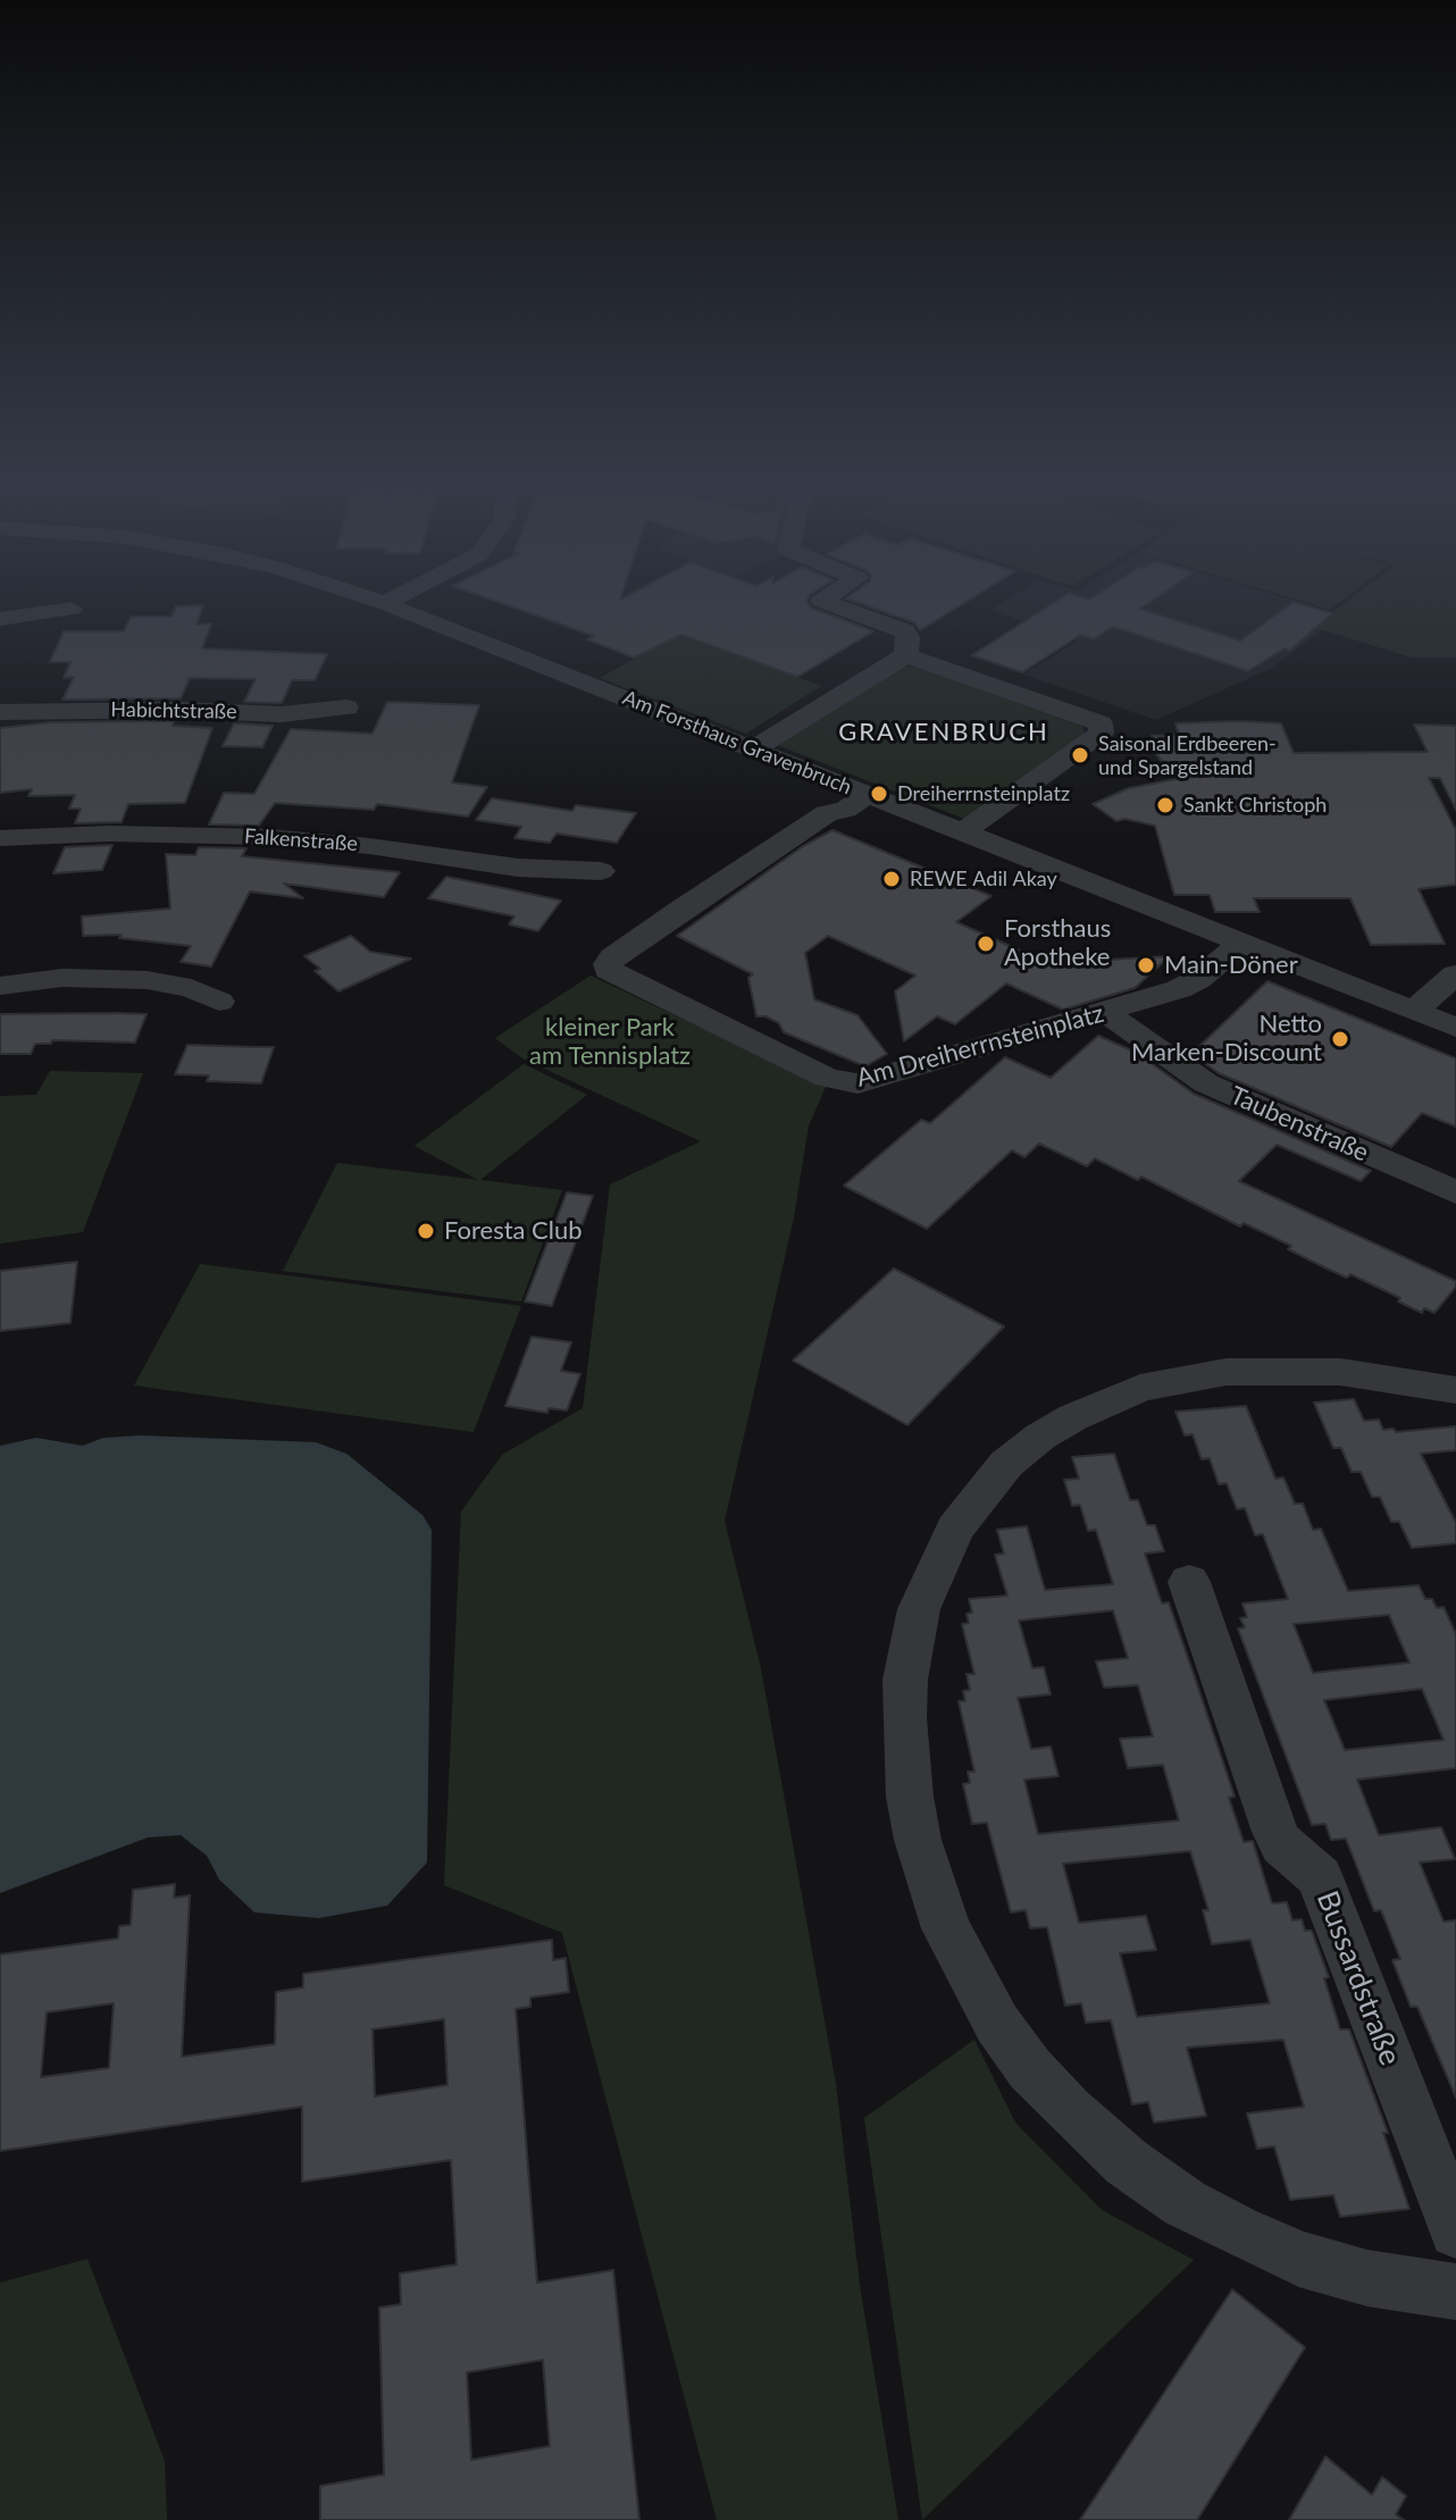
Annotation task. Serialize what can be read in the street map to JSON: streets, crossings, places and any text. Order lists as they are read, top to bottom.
{
  "streets": {
    "street": [
      "Habichtstraße",
      "Am Forsthaus Gravenbruch",
      "Falkenstraße",
      "Am Dreiherrnsteinplatz",
      "Taubenstraße",
      "Bussardstraße"
    ]
  },
  "crossings": [
    ["Am Forsthaus Gravenbruch", "Am Dreiherrnsteinplatz"],
    ["Am Dreiherrnsteinplatz", "Taubenstraße"]
  ],
  "districts": ["GRAVENBRUCH"],
  "parks": ["kleiner Park am Tennisplatz"],
  "places": [
    "Saisonal Erdbeeren- und Spargelstand",
    "Dreiherrnsteinplatz",
    "Sankt Christoph",
    "REWE Adil Akay",
    "Forsthaus Apotheke",
    "Main-Döner",
    "Netto Marken-Discount",
    "Foresta Club"
  ]
}
